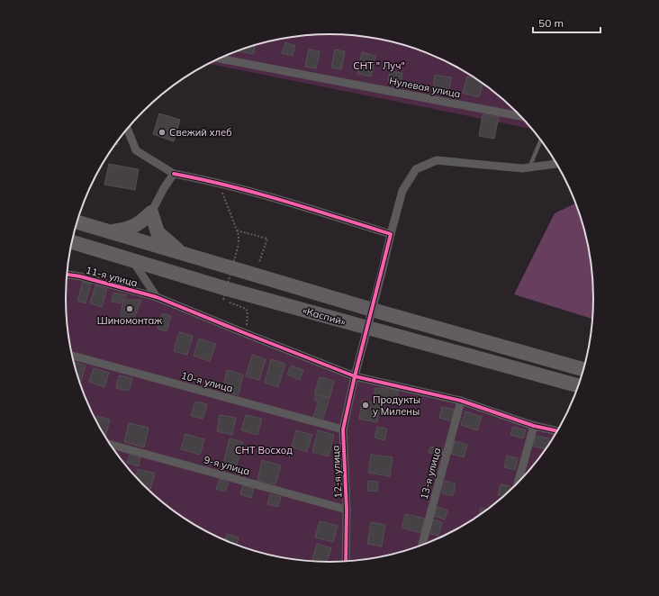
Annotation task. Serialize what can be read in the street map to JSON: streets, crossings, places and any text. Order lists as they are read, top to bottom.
{
  "streets": {
    "highway": ["«Каспий»"],
    "street": [
      "Нулевая улица",
      "11-я улица",
      "10-я улица",
      "9-я улица",
      "12-я улица",
      "13-я улица"
    ]
  },
  "crossings": [
    ["11-я улица", "12-я улица"],
    ["11-я улица", "13-я улица"],
    ["10-я улица", "12-я улица"],
    ["9-я улица", "12-я улица"]
  ],
  "parks": ["СНТ \" Луч\"", "СНТ Восход"],
  "places": ["Свежий хлеб", "Шиномонтаж", "Продукты у Милены"],
  "scale_bar": "50 m"
}
